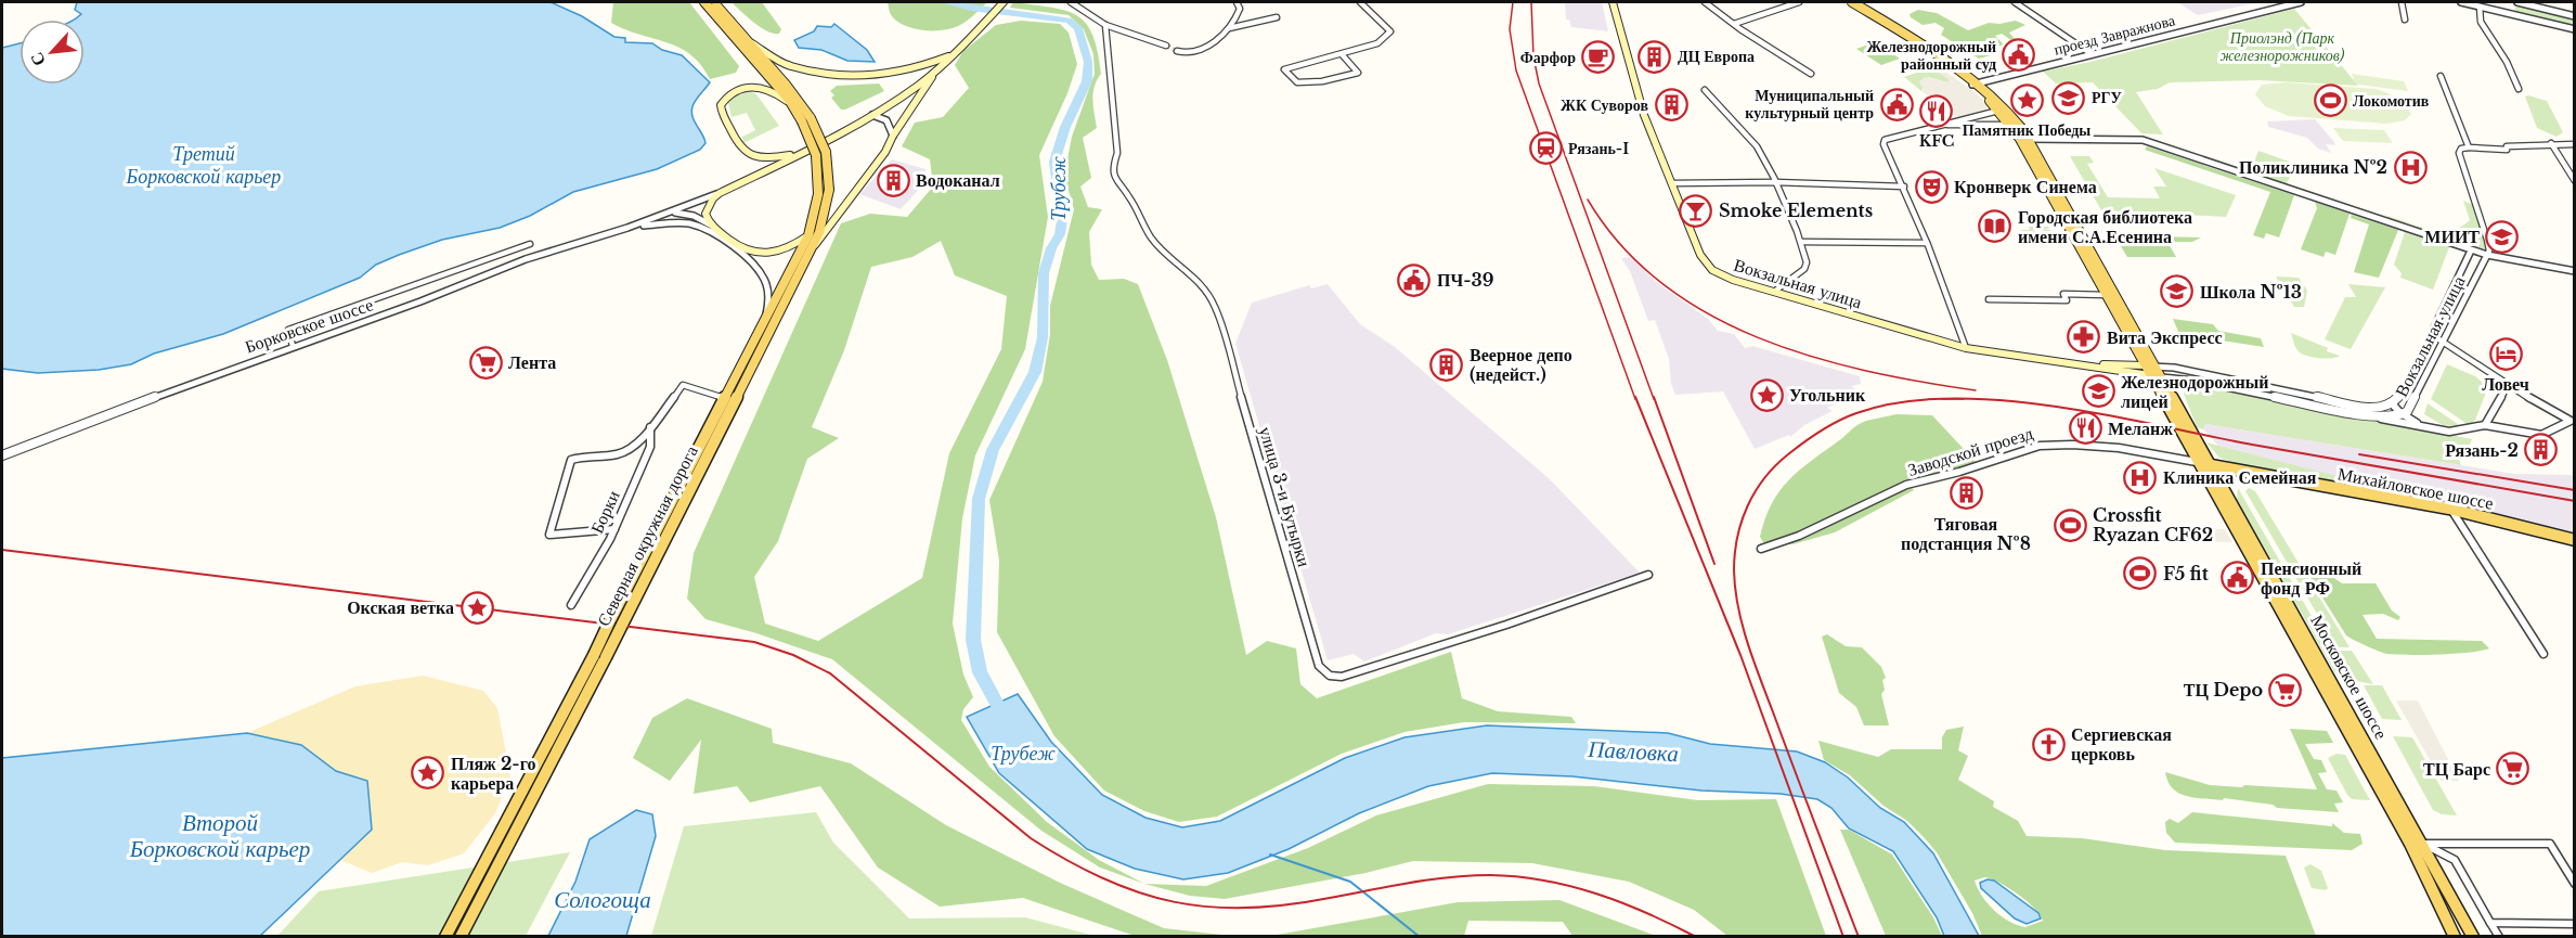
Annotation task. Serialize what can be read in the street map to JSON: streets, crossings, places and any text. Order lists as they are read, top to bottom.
{
  "streets": {
    "main road": [
      "Вокзальная улица",
      "Михайловское шоссе",
      "Северная окружная дорога",
      "Московское шоссе"
    ],
    "street": [
      "проезд Завражнова",
      "Борковское шоссе",
      "Заводской проезд",
      "улица 3-и Бутырки",
      "Борки"
    ]
  },
  "crossings": [
    ["проезд Завражнова", "Московское шоссе"],
    ["Вокзальная улица", "Московское шоссе"],
    ["Заводской проезд", "Михайловское шоссе"],
    ["Заводской проезд", "Московское шоссе"],
    ["Михайловское шоссе", "Московское шоссе"]
  ],
  "water": [
    "Третий Борковской карьер",
    "Трубеж",
    "Павловка",
    "Второй Борковской карьер",
    "Сологоща"
  ],
  "parks": ["Приолэнд (Парк железнорожников)"],
  "places": {
    "public building": [
      "Железнодорожный районный суд",
      "Муниципальный культурный центр",
      "ПЧ-39",
      "Пенсионный фонд РФ"
    ],
    "building": [
      "ДЦ Европа",
      "ЖК Суворов",
      "Водоканал",
      "Веерное депо (недейст.)",
      "Рязань-2",
      "Тяговая подстанция №8"
    ],
    "cafe": ["Фарфор"],
    "school or university": [
      "РГУ",
      "МИИТ",
      "Школа №13",
      "Железнодорожный лицей"
    ],
    "place": [
      "Памятник Победы",
      "Угольник",
      "Окская ветка",
      "Пляж 2-го карьера"
    ],
    "sports": ["Локомотив", "Crossfit Ryazan CF62", "F5 fit"],
    "restaurant": ["KFC", "Меланж"],
    "station": ["Рязань-I"],
    "hospital": ["Поликлиника №2", "Клиника Семейная"],
    "theatre": ["Кронверк Синема"],
    "bar": ["Smoke Elements"],
    "library": ["Городская библиотека имени С.А.Есенина"],
    "pharmacy": ["Вита Экспресс"],
    "hotel": ["Ловеч"],
    "supermarket": ["Лента", "ТЦ Depo", "ТЦ Барс"],
    "church": ["Сергиевская церковь"]
  },
  "north": "bottom left"
}
